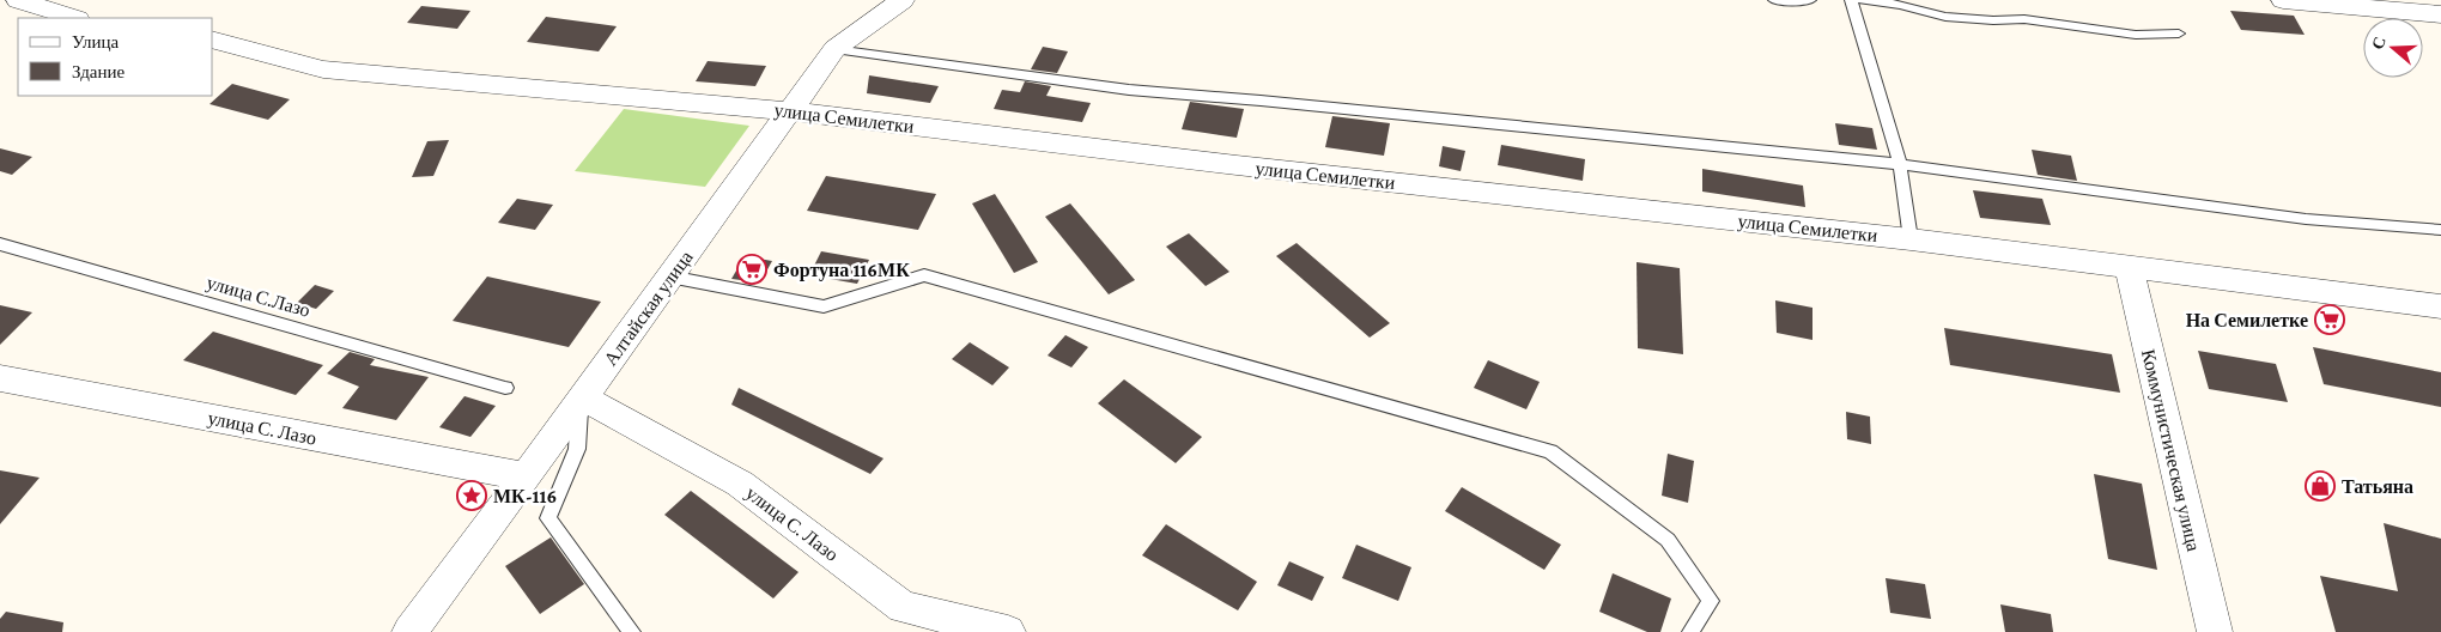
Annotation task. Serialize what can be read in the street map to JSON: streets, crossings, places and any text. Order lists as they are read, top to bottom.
{
  "streets": {
    "street": [
      "улица Семилетки",
      "Алтайская улица",
      "улица С. Лазо",
      "Коммунистическая улица"
    ],
    "lane": ["улица С.Лазо"]
  },
  "crossings": [
    ["улица Семилетки", "Алтайская улица"],
    ["улица Семилетки", "Коммунистическая улица"],
    ["Алтайская улица", "улица С. Лазо"]
  ],
  "places": {
    "supermarket": ["Фортуна 116МК", "На Семилетке"],
    "shop": ["Татьяна"],
    "place": ["МК-116"]
  },
  "legend": ["Улица", "Здание"],
  "north": "left"
}
